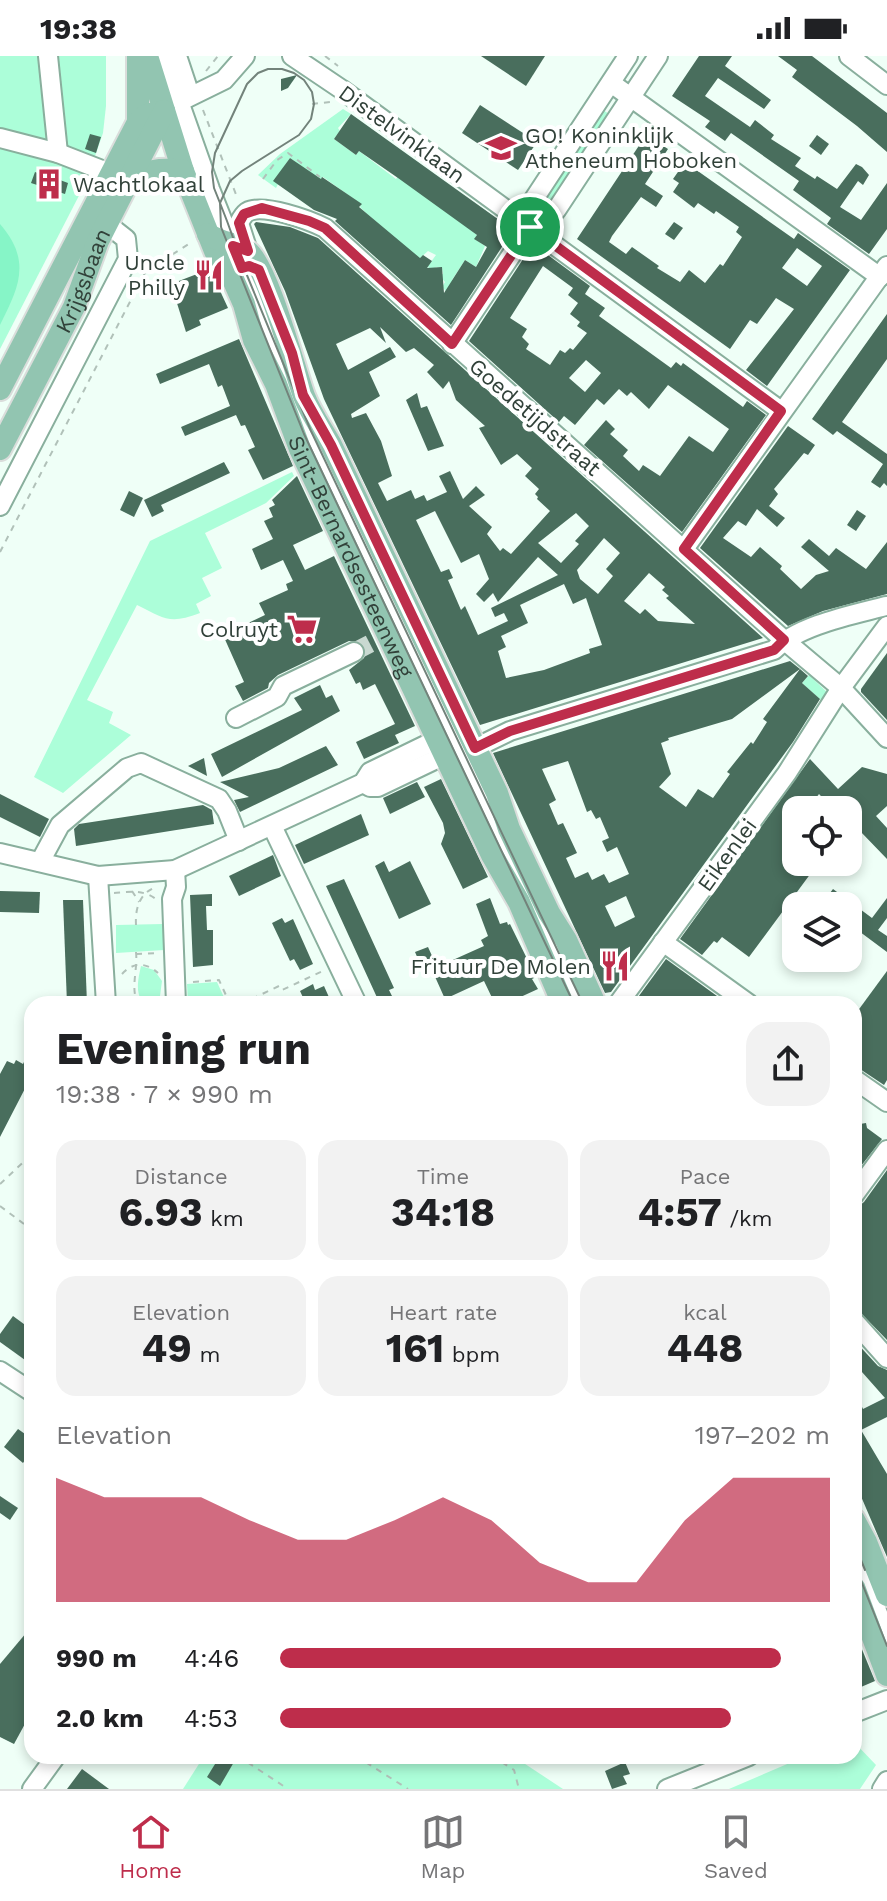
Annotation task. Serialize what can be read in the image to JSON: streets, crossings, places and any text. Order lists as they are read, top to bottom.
{
  "streets": {
    "main road": ["Krijgsbaan", "Sint-Bernardsesteenweg"],
    "street": ["Distelvinklaan", "Goedetijdstraat", "Eikenlei"]
  },
  "crossings": [
    ["Krijgsbaan", "Sint-Bernardsesteenweg"],
    ["Goedetijdstraat", "Eikenlei"]
  ],
  "places": {
    "school or university": ["GO! Koninklijk Atheneum Hoboken"],
    "building": ["Wachtlokaal"],
    "restaurant": ["Uncle Philly", "Frituur De Molen"],
    "supermarket": ["Colruyt"]
  },
  "page": {
    "status": "19:38",
    "heading": ["Evening run", "19:38 · 7 × 990 m"],
    "stats": [
      ["Distance", "6.93 km"],
      ["Time", "34:18"],
      ["Pace", "4:57 /km"],
      ["Elevation", "49 m"],
      ["Heart rate", "161 bpm"],
      ["kcal", "448"]
    ],
    "chart": ["Elevation", "197–202 m"],
    "list": [
      {
        "name": "990 m",
        "note": "4:46"
      },
      {
        "name": "2.0 km",
        "note": "4:53"
      }
    ],
    "tabs": ["Home", "Map", "Saved"]
  }
}
